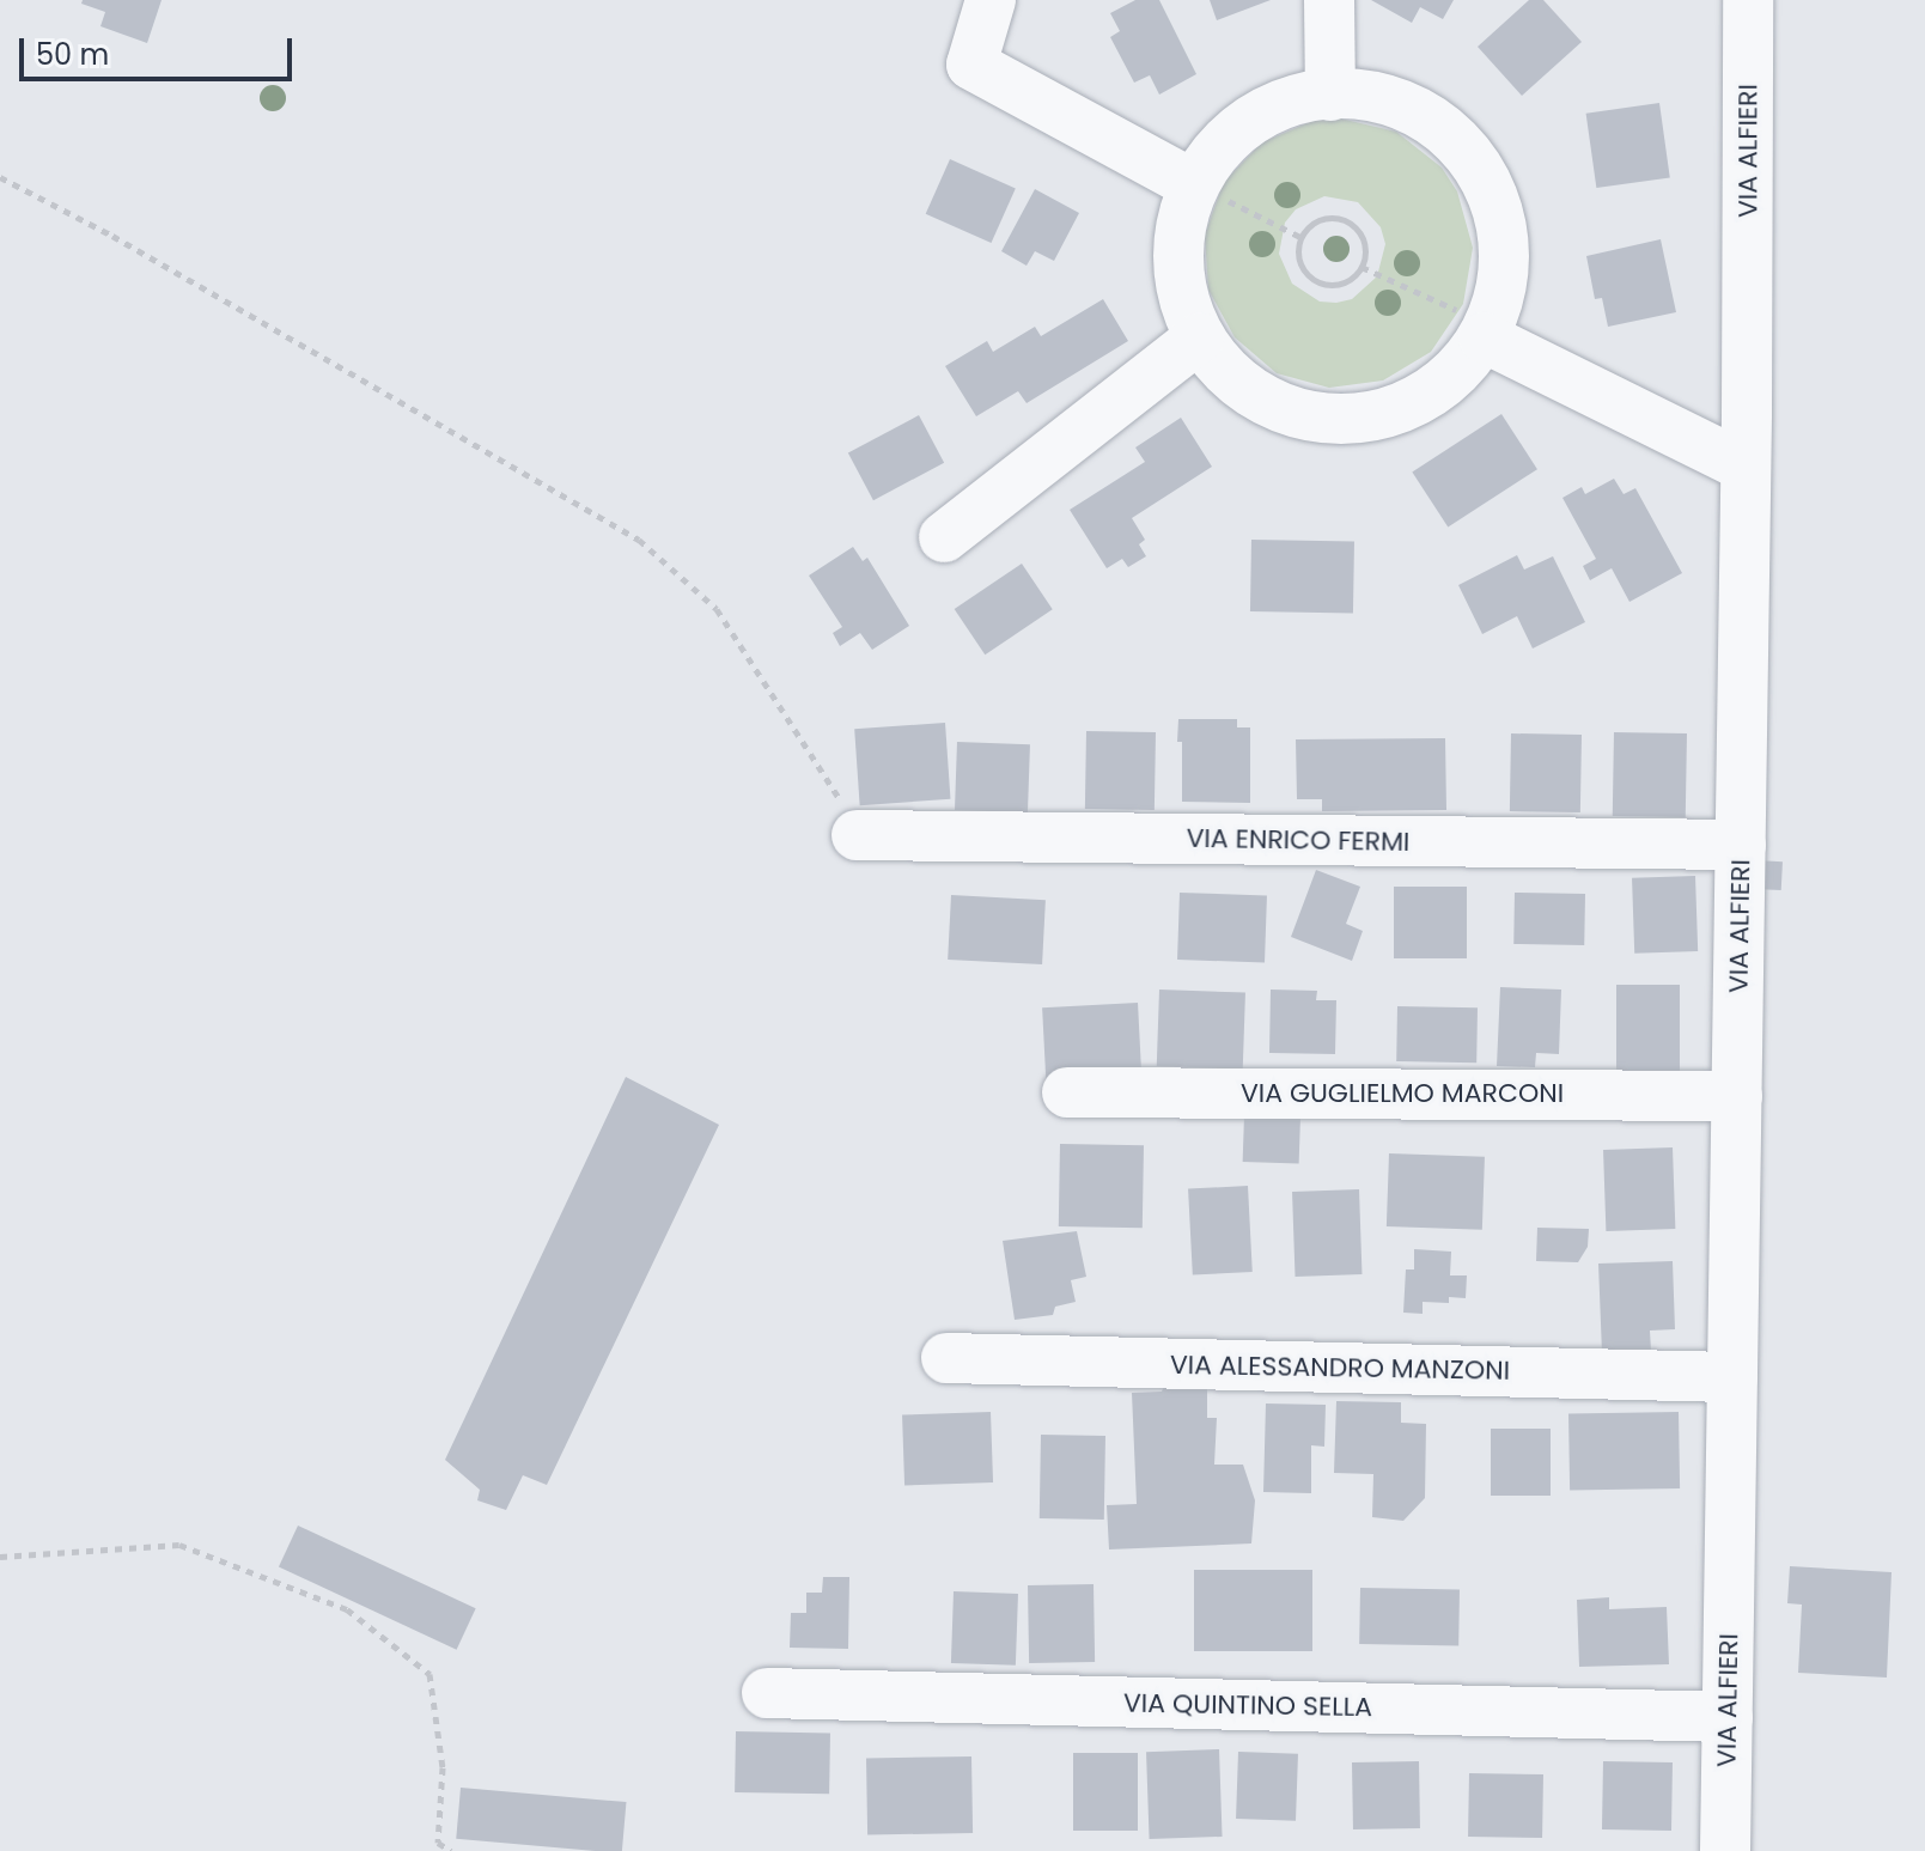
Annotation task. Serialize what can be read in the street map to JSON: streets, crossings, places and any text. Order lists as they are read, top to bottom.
{
  "streets": {
    "street": [
      "VIA ALFIERI",
      "VIA ENRICO FERMI",
      "VIA GUGLIELMO MARCONI",
      "VIA ALESSANDRO MANZONI",
      "VIA QUINTINO SELLA"
    ]
  },
  "crossings": [
    ["VIA ALFIERI", "VIA ENRICO FERMI"],
    ["VIA ALFIERI", "VIA GUGLIELMO MARCONI"],
    ["VIA ALFIERI", "VIA ALESSANDRO MANZONI"],
    ["VIA ALFIERI", "VIA QUINTINO SELLA"]
  ],
  "scale_bar": "50 m"
}
